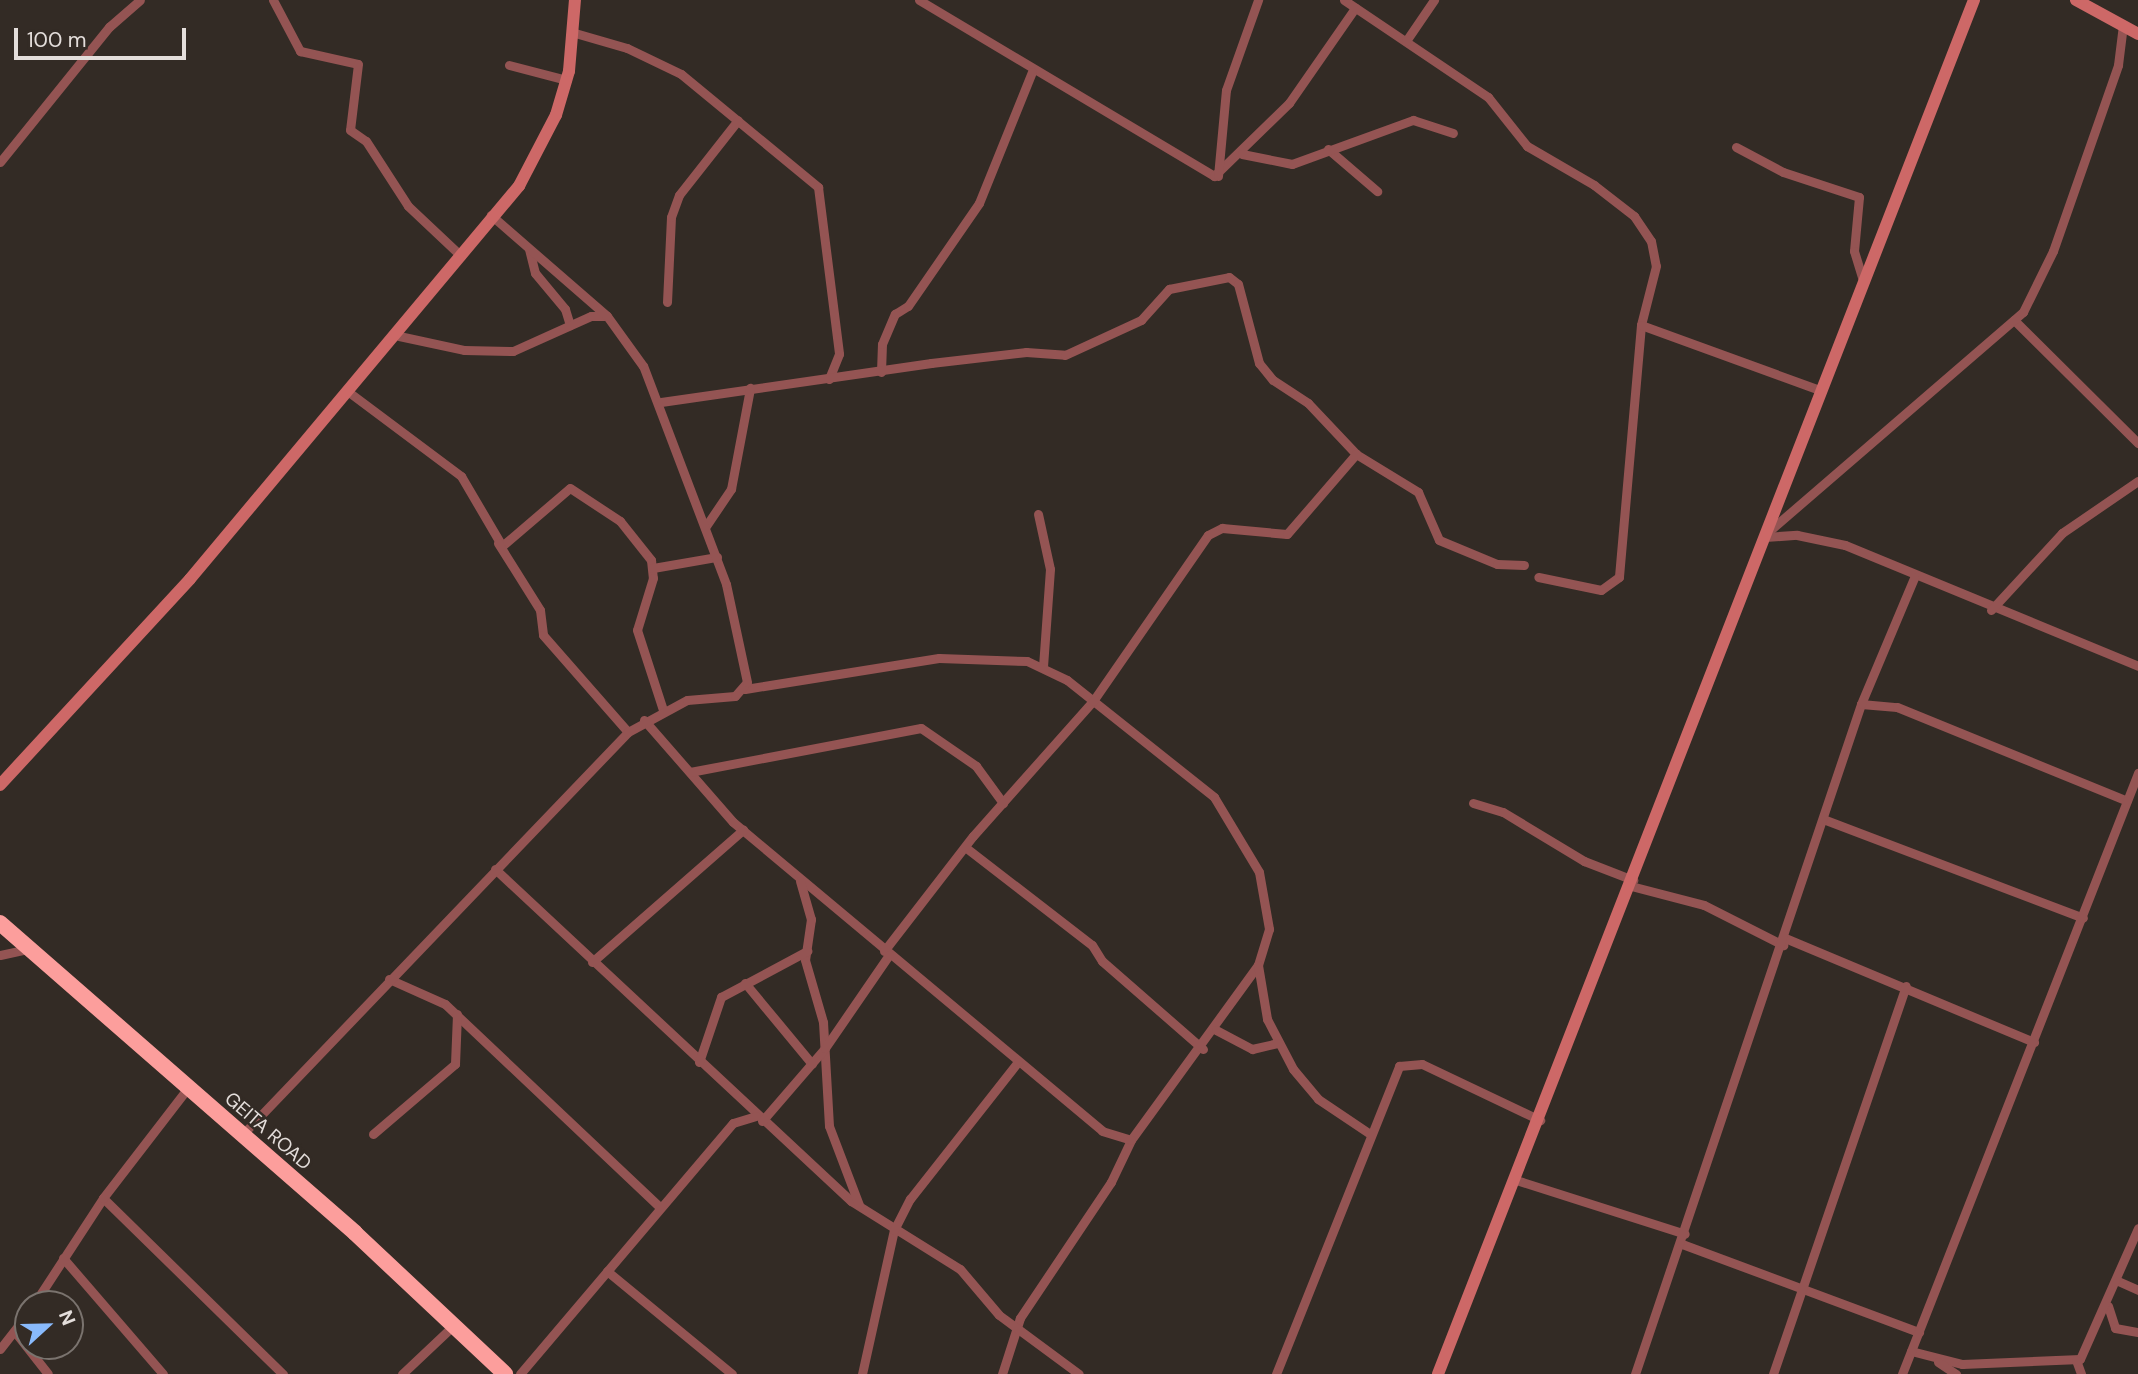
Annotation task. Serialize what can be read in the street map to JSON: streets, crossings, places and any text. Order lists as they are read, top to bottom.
{
  "streets": {
    "highway": ["GEITA ROAD"]
  },
  "scale_bar": "100 m",
  "north": "right"
}
